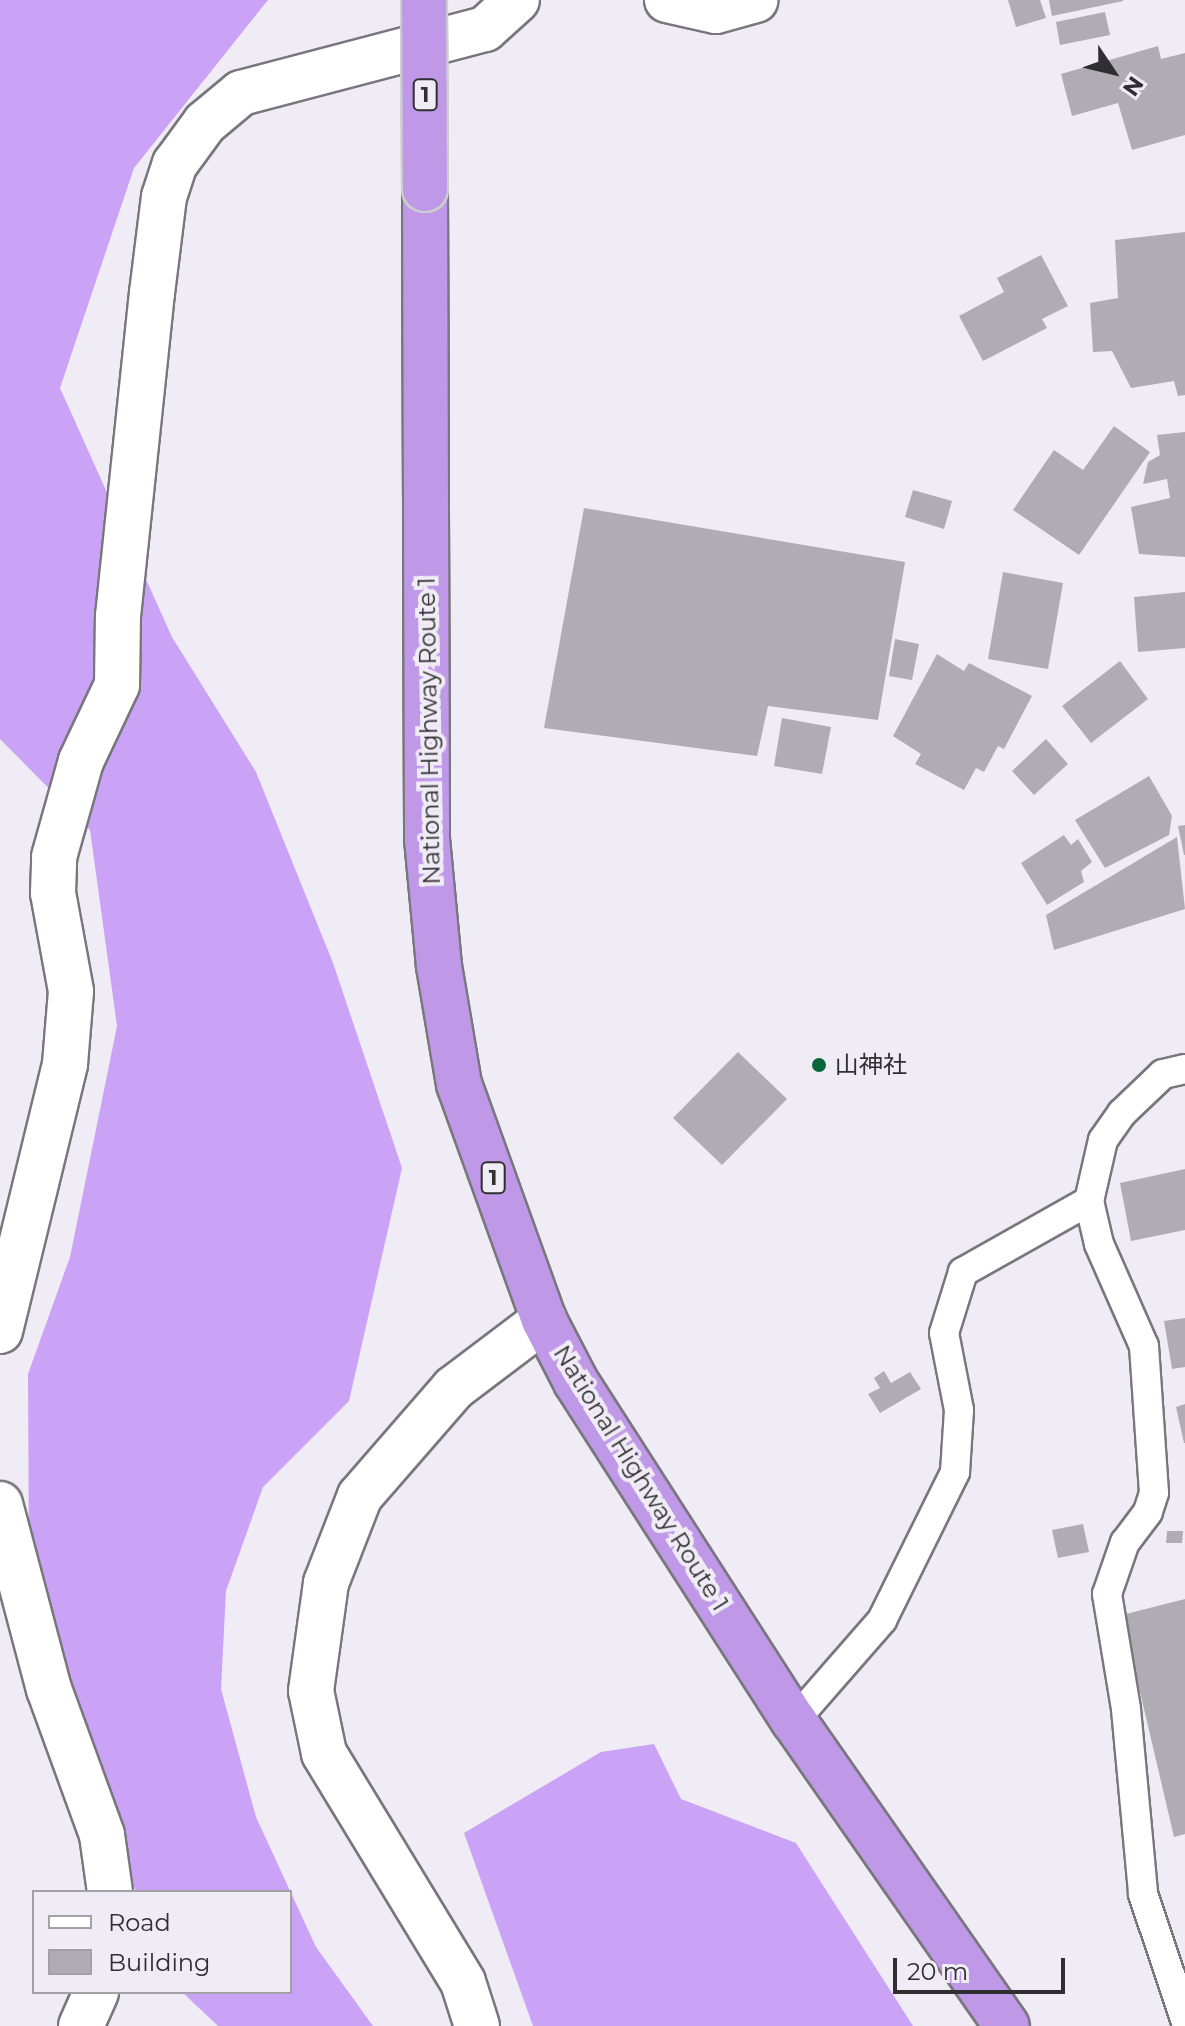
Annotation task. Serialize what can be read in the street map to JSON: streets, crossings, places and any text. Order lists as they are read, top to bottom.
{
  "streets": {
    "highway": ["1", "National Highway Route 1"]
  },
  "places": ["山神社"],
  "legend": ["Road", "Building"],
  "scale_bar": "20 m",
  "north": "bottom right"
}
